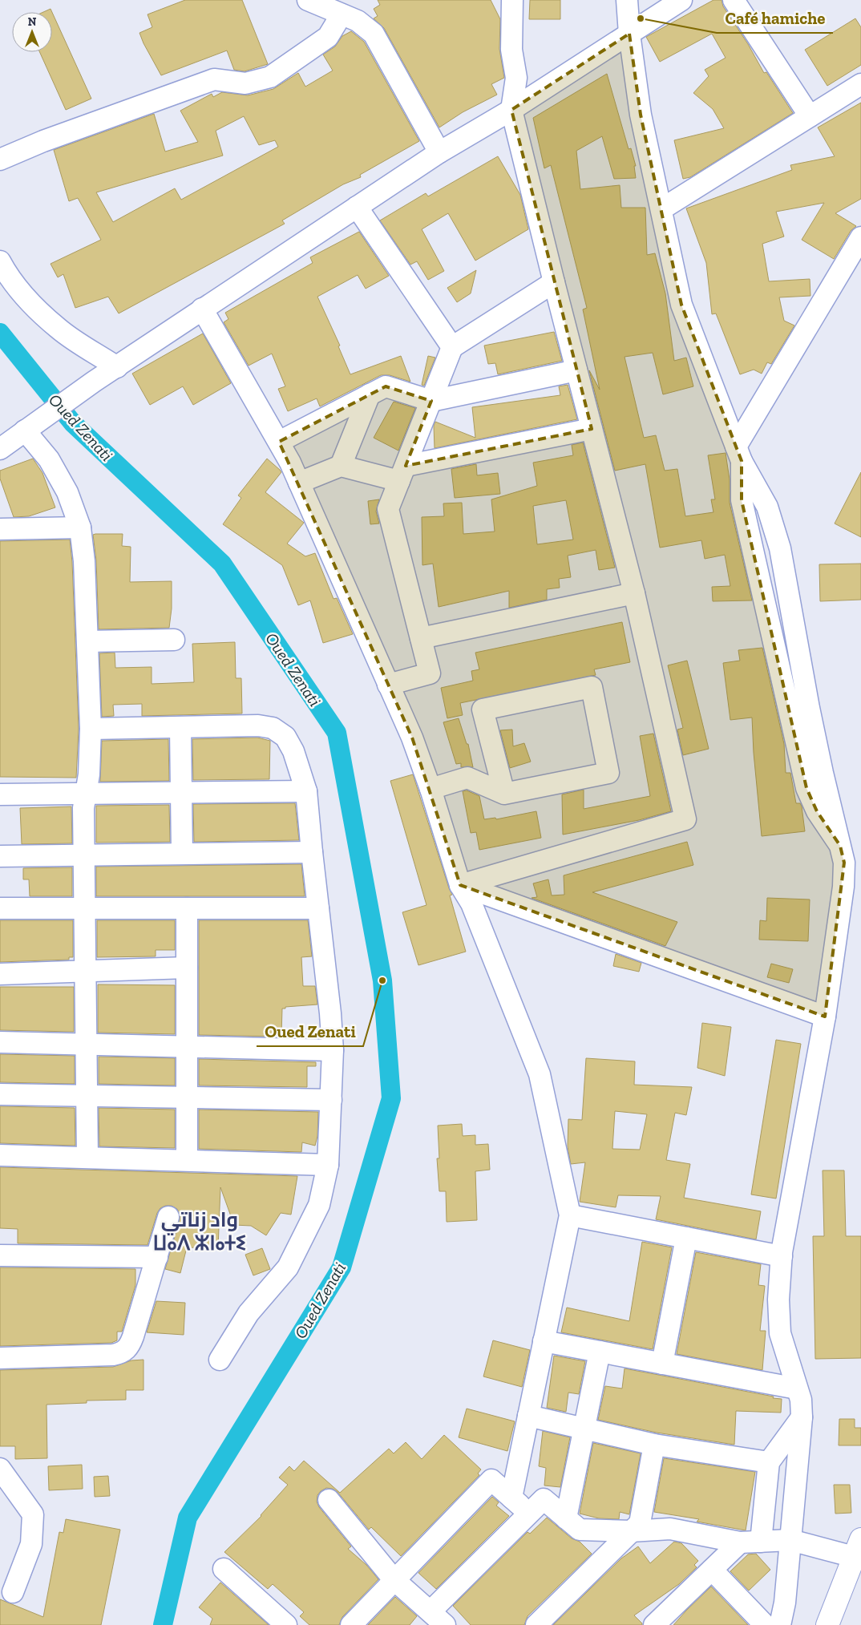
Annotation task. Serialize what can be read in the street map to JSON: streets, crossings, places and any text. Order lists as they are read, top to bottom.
{
  "districts": ["واد زناتي ⵡⴰⴷ ⵣⵏⴰⵜⵉ"],
  "water": ["Oued Zenati"],
  "places": ["Café hamiche", "Oued Zenati"],
  "north": "top"
}
